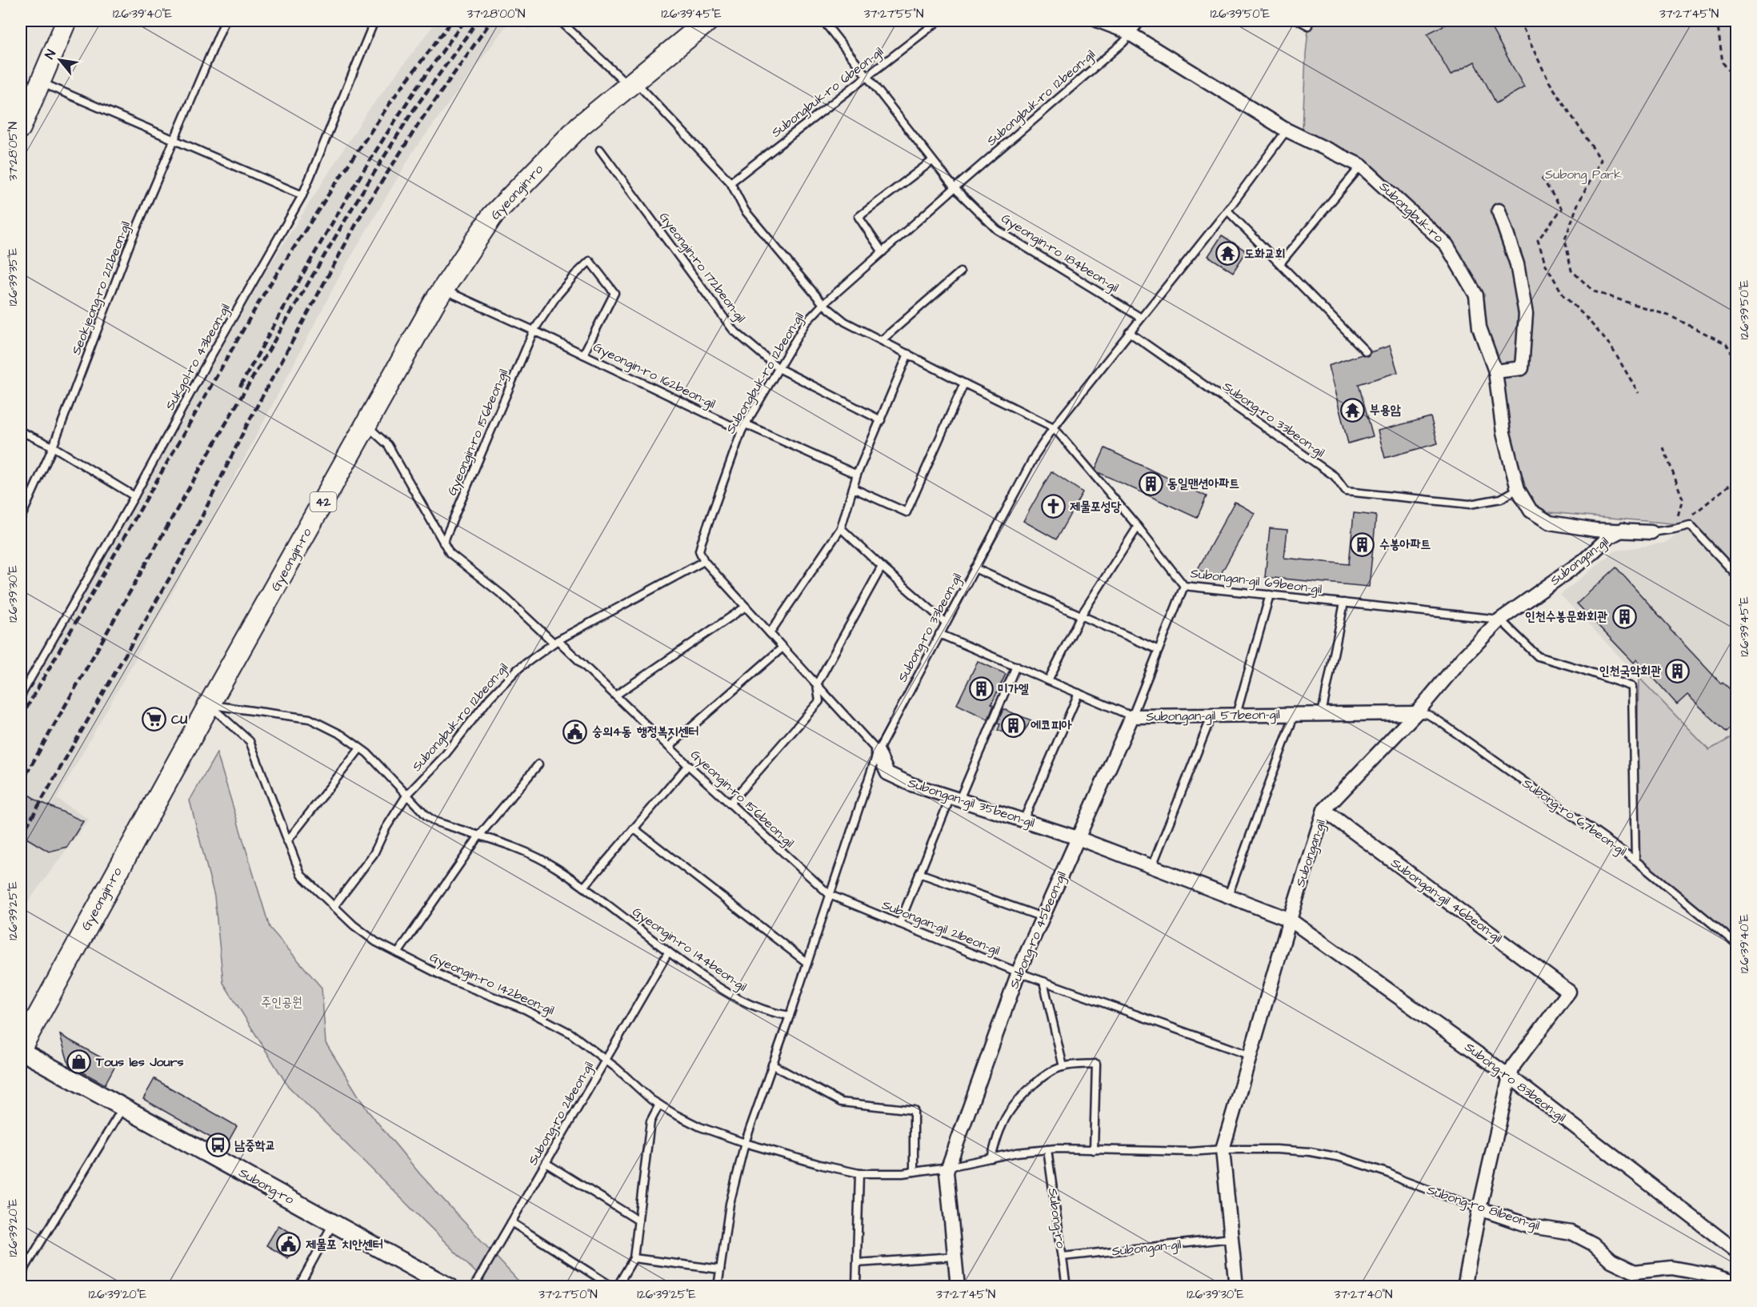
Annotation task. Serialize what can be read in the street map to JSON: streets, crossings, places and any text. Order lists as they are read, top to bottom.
{
  "streets": {
    "main road": ["Gyeongin-ro", "42"],
    "street": [
      "Subongbuk-ro",
      "Subongan-gil",
      "Subongan-gil 57beon-gil",
      "Subongan-gil 35beon-gil",
      "Subongan-gil 46beon-gil",
      "Subong-ro 45beon-gil",
      "Subong-ro 83beon-gil",
      "Subong-ro",
      "Subong-ro 81beon-gil"
    ],
    "lane": [
      "Subongbuk-ro 6beon-gil",
      "Subongbuk-ro 12beon-gil",
      "Gyeongin-ro 184beon-gil",
      "Gyeongin-ro 172beon-gil",
      "Seokjeong-ro 212beon-gil",
      "Sukgol-ro 43beon-gil",
      "Gyeongin-ro 162beon-gil",
      "Subong-ro 33beon-gil",
      "Gyeongin-ro 156beon-gil",
      "Subongan-gil 69beon-gil",
      "Subong-ro 67beon-gil",
      "Subongan-gil 21beon-gil",
      "Gyeongin-ro 144beon-gil",
      "Gyeongin-ro 142beon-gil",
      "Subong-ro 21beon-gil"
    ]
  },
  "crossings": [
    ["Subongbuk-ro 6beon-gil", "Gyeongin-ro 184beon-gil"],
    ["Subongbuk-ro 12beon-gil", "Subongbuk-ro"],
    ["Subongbuk-ro 12beon-gil", "Gyeongin-ro 184beon-gil"],
    ["Subongbuk-ro 12beon-gil", "Gyeongin-ro 172beon-gil"],
    ["Subongbuk-ro 12beon-gil", "Gyeongin-ro 162beon-gil"],
    ["Subongbuk-ro 12beon-gil", "Gyeongin-ro 156beon-gil"],
    ["Subongbuk-ro 12beon-gil", "Subongan-gil 35beon-gil"],
    ["Subongbuk-ro 12beon-gil", "Gyeongin-ro 144beon-gil"],
    ["Gyeongin-ro", "Gyeongin-ro 162beon-gil"],
    ["Gyeongin-ro", "Gyeongin-ro 156beon-gil"],
    ["Gyeongin-ro", "Gyeongin-ro 144beon-gil"],
    ["Gyeongin-ro", "Gyeongin-ro 142beon-gil"],
    ["Gyeongin-ro", "Subong-ro"],
    ["Subongbuk-ro", "Subong-ro 33beon-gil"],
    ["Subongbuk-ro", "Subongan-gil"],
    ["Gyeongin-ro 184beon-gil", "Subong-ro 33beon-gil"],
    ["Gyeongin-ro 162beon-gil", "Gyeongin-ro 156beon-gil"],
    ["Subong-ro 33beon-gil", "Gyeongin-ro 156beon-gil"],
    ["Subong-ro 33beon-gil", "Subongan-gil 69beon-gil"],
    ["Subong-ro 33beon-gil", "Subongan-gil 57beon-gil"],
    ["Subong-ro 33beon-gil", "Subongan-gil 35beon-gil"],
    ["Subong-ro 33beon-gil", "Subongan-gil 21beon-gil"],
    ["Subong-ro 33beon-gil", "Gyeongin-ro 144beon-gil"],
    ["Subong-ro 33beon-gil", "Gyeongin-ro 142beon-gil"],
    ["Gyeongin-ro 156beon-gil", "Subongan-gil 21beon-gil"],
    ["Subongan-gil", "Subongan-gil 69beon-gil"],
    ["Subongan-gil", "Subongan-gil 57beon-gil"],
    ["Subongan-gil", "Subongan-gil 35beon-gil"],
    ["Subongan-gil", "Subong-ro 67beon-gil"],
    ["Subongan-gil", "Subongan-gil 46beon-gil"],
    ["Subongan-gil", "Subongan-gil 21beon-gil"],
    ["Subongan-gil", "Subong-ro 83beon-gil"],
    ["Subongan-gil", "Subong-ro"],
    ["Subongan-gil", "Subong-ro 81beon-gil"],
    ["Subongan-gil 69beon-gil", "Subong-ro 67beon-gil"],
    ["Subongan-gil 69beon-gil", "Subong-ro 45beon-gil"],
    ["Subongan-gil 57beon-gil", "Subong-ro 67beon-gil"],
    ["Subongan-gil 57beon-gil", "Subong-ro 45beon-gil"],
    ["Subongan-gil 35beon-gil", "Subong-ro 45beon-gil"],
    ["Subongan-gil 35beon-gil", "Subong-ro 83beon-gil"],
    ["Subongan-gil 46beon-gil", "Subong-ro 83beon-gil"],
    ["Subongan-gil 21beon-gil", "Subong-ro 45beon-gil"],
    ["Subong-ro 45beon-gil", "Gyeongin-ro 142beon-gil"],
    ["Gyeongin-ro 144beon-gil", "Gyeongin-ro 142beon-gil"],
    ["Gyeongin-ro 144beon-gil", "Subong-ro 21beon-gil"],
    ["Gyeongin-ro 142beon-gil", "Subong-ro 21beon-gil"],
    ["Gyeongin-ro 142beon-gil", "Subong-ro 81beon-gil"],
    ["Subong-ro", "Subong-ro 81beon-gil"]
  ],
  "parks": ["Subong Park", "주인공원"],
  "places": {
    "temple": ["도화교회", "부용암"],
    "building": [
      "동일맨션아파트",
      "수봉아파트",
      "인천수봉문화회관",
      "인천국악회관",
      "미가엘",
      "에코피아"
    ],
    "church": ["제물포성당"],
    "supermarket": ["CU"],
    "public building": ["숭의4동 행정복지센터", "제물포 치안센터"],
    "shop": ["Tous les Jours"],
    "bus stop": ["남중학교"]
  },
  "north": "top left",
  "coordinates": [
    "126°39'40\"E",
    "37°28'00\"N",
    "126°39'45\"E",
    "37°27'55\"N",
    "126°39'50\"E",
    "37°27'45\"N",
    "37°28'05\"N",
    "126°39'35\"E",
    "126°39'30\"E",
    "126°39'25\"E",
    "126°39'20\"E",
    "37°27'50\"N",
    "37°27'40\"N"
  ]
}
